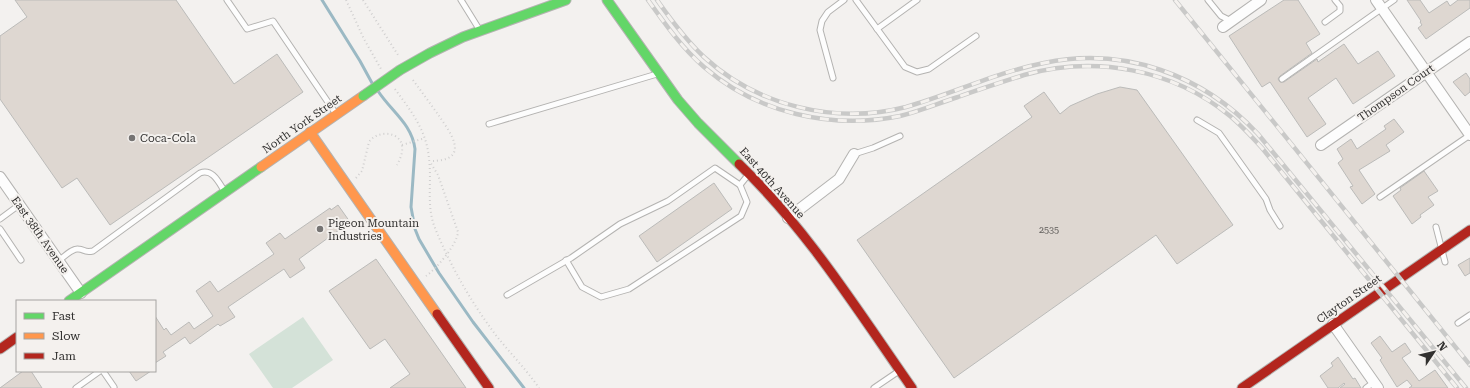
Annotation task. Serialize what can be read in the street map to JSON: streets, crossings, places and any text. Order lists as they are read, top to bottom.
{
  "streets": {
    "street": [
      "Thompson Court",
      "North York Street",
      "East 40th Avenue",
      "East 38th Avenue",
      "Clayton Street"
    ]
  },
  "crossings": [
    ["North York Street", "East 38th Avenue"]
  ],
  "places": ["Coca-Cola", "Pigeon Mountain Industries"],
  "house_numbers": ["2535"],
  "legend": ["Fast", "Slow", "Jam"],
  "north": "top right"
}
